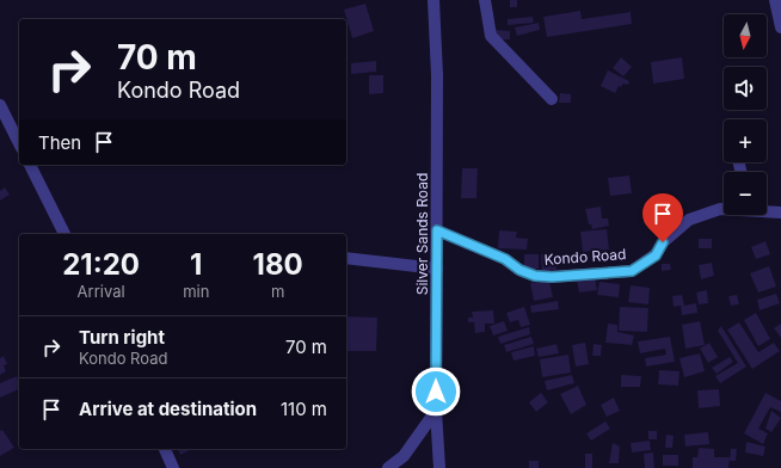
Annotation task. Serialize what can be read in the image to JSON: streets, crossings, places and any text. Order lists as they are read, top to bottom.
{
  "streets": {
    "street": ["Silver Sands Road", "Kondo Road"]
  },
  "crossings": [
    ["Silver Sands Road", "Kondo Road"]
  ],
  "north": "bottom",
  "page": {
    "map_buttons": ["+", "−"],
    "turn": ["70 m", "Kondo Road"],
    "then": "Then",
    "eta": [
      "21:20",
      "Arrival",
      "1",
      "min",
      "180",
      "m"
    ],
    "list": [
      {
        "name": "Turn right",
        "note": "Kondo Road",
        "value": "70 m"
      },
      {
        "name": "Arrive at destination",
        "value": "110 m"
      }
    ]
  }
}
